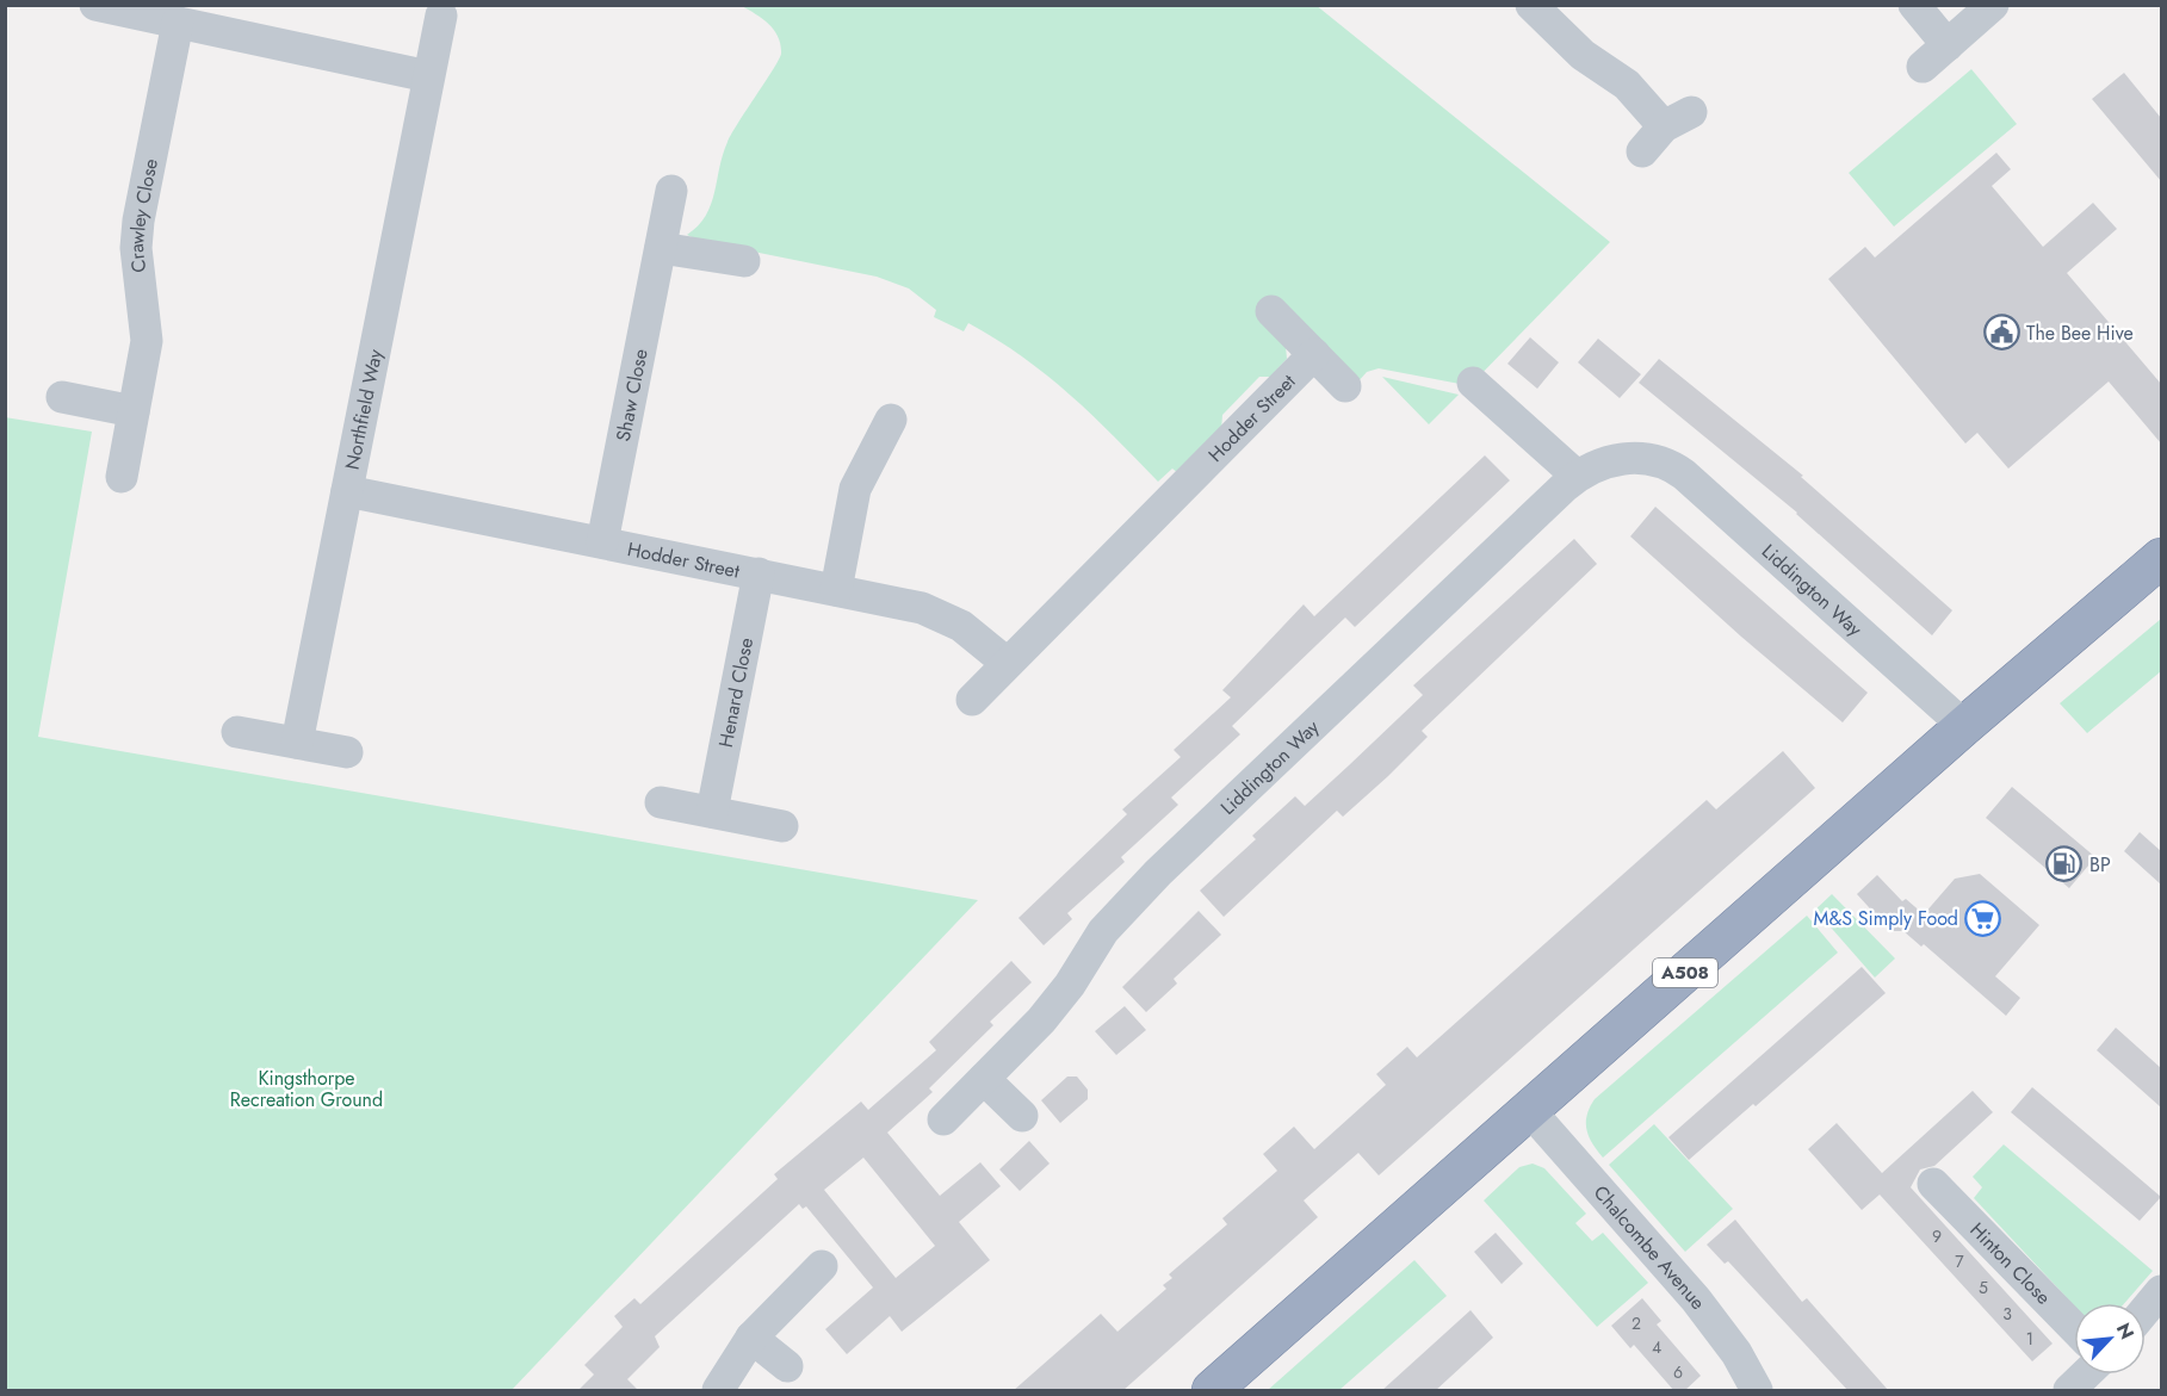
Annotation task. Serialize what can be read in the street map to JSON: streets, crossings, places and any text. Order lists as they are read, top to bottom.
{
  "streets": {
    "highway": ["A508"],
    "street": [
      "Crawley Close",
      "Shaw Close",
      "Northfield Way",
      "Hodder Street",
      "Liddington Way",
      "Henard Close",
      "Chalcombe Avenue",
      "Hinton Close"
    ]
  },
  "crossings": [
    ["Shaw Close", "Hodder Street"],
    ["Northfield Way", "Hodder Street"],
    ["Hodder Street", "Henard Close"],
    ["Liddington Way", "A508"],
    ["A508", "Chalcombe Avenue"]
  ],
  "parks": ["Kingsthorpe Recreation Ground"],
  "places": {
    "public building": ["The Bee Hive"],
    "fuel station": ["BP"],
    "supermarket": ["M&S Simply Food"]
  },
  "house_numbers": [
    "9",
    "7",
    "5",
    "3",
    "2",
    "1",
    "4",
    "6"
  ],
  "north": "top right"
}
